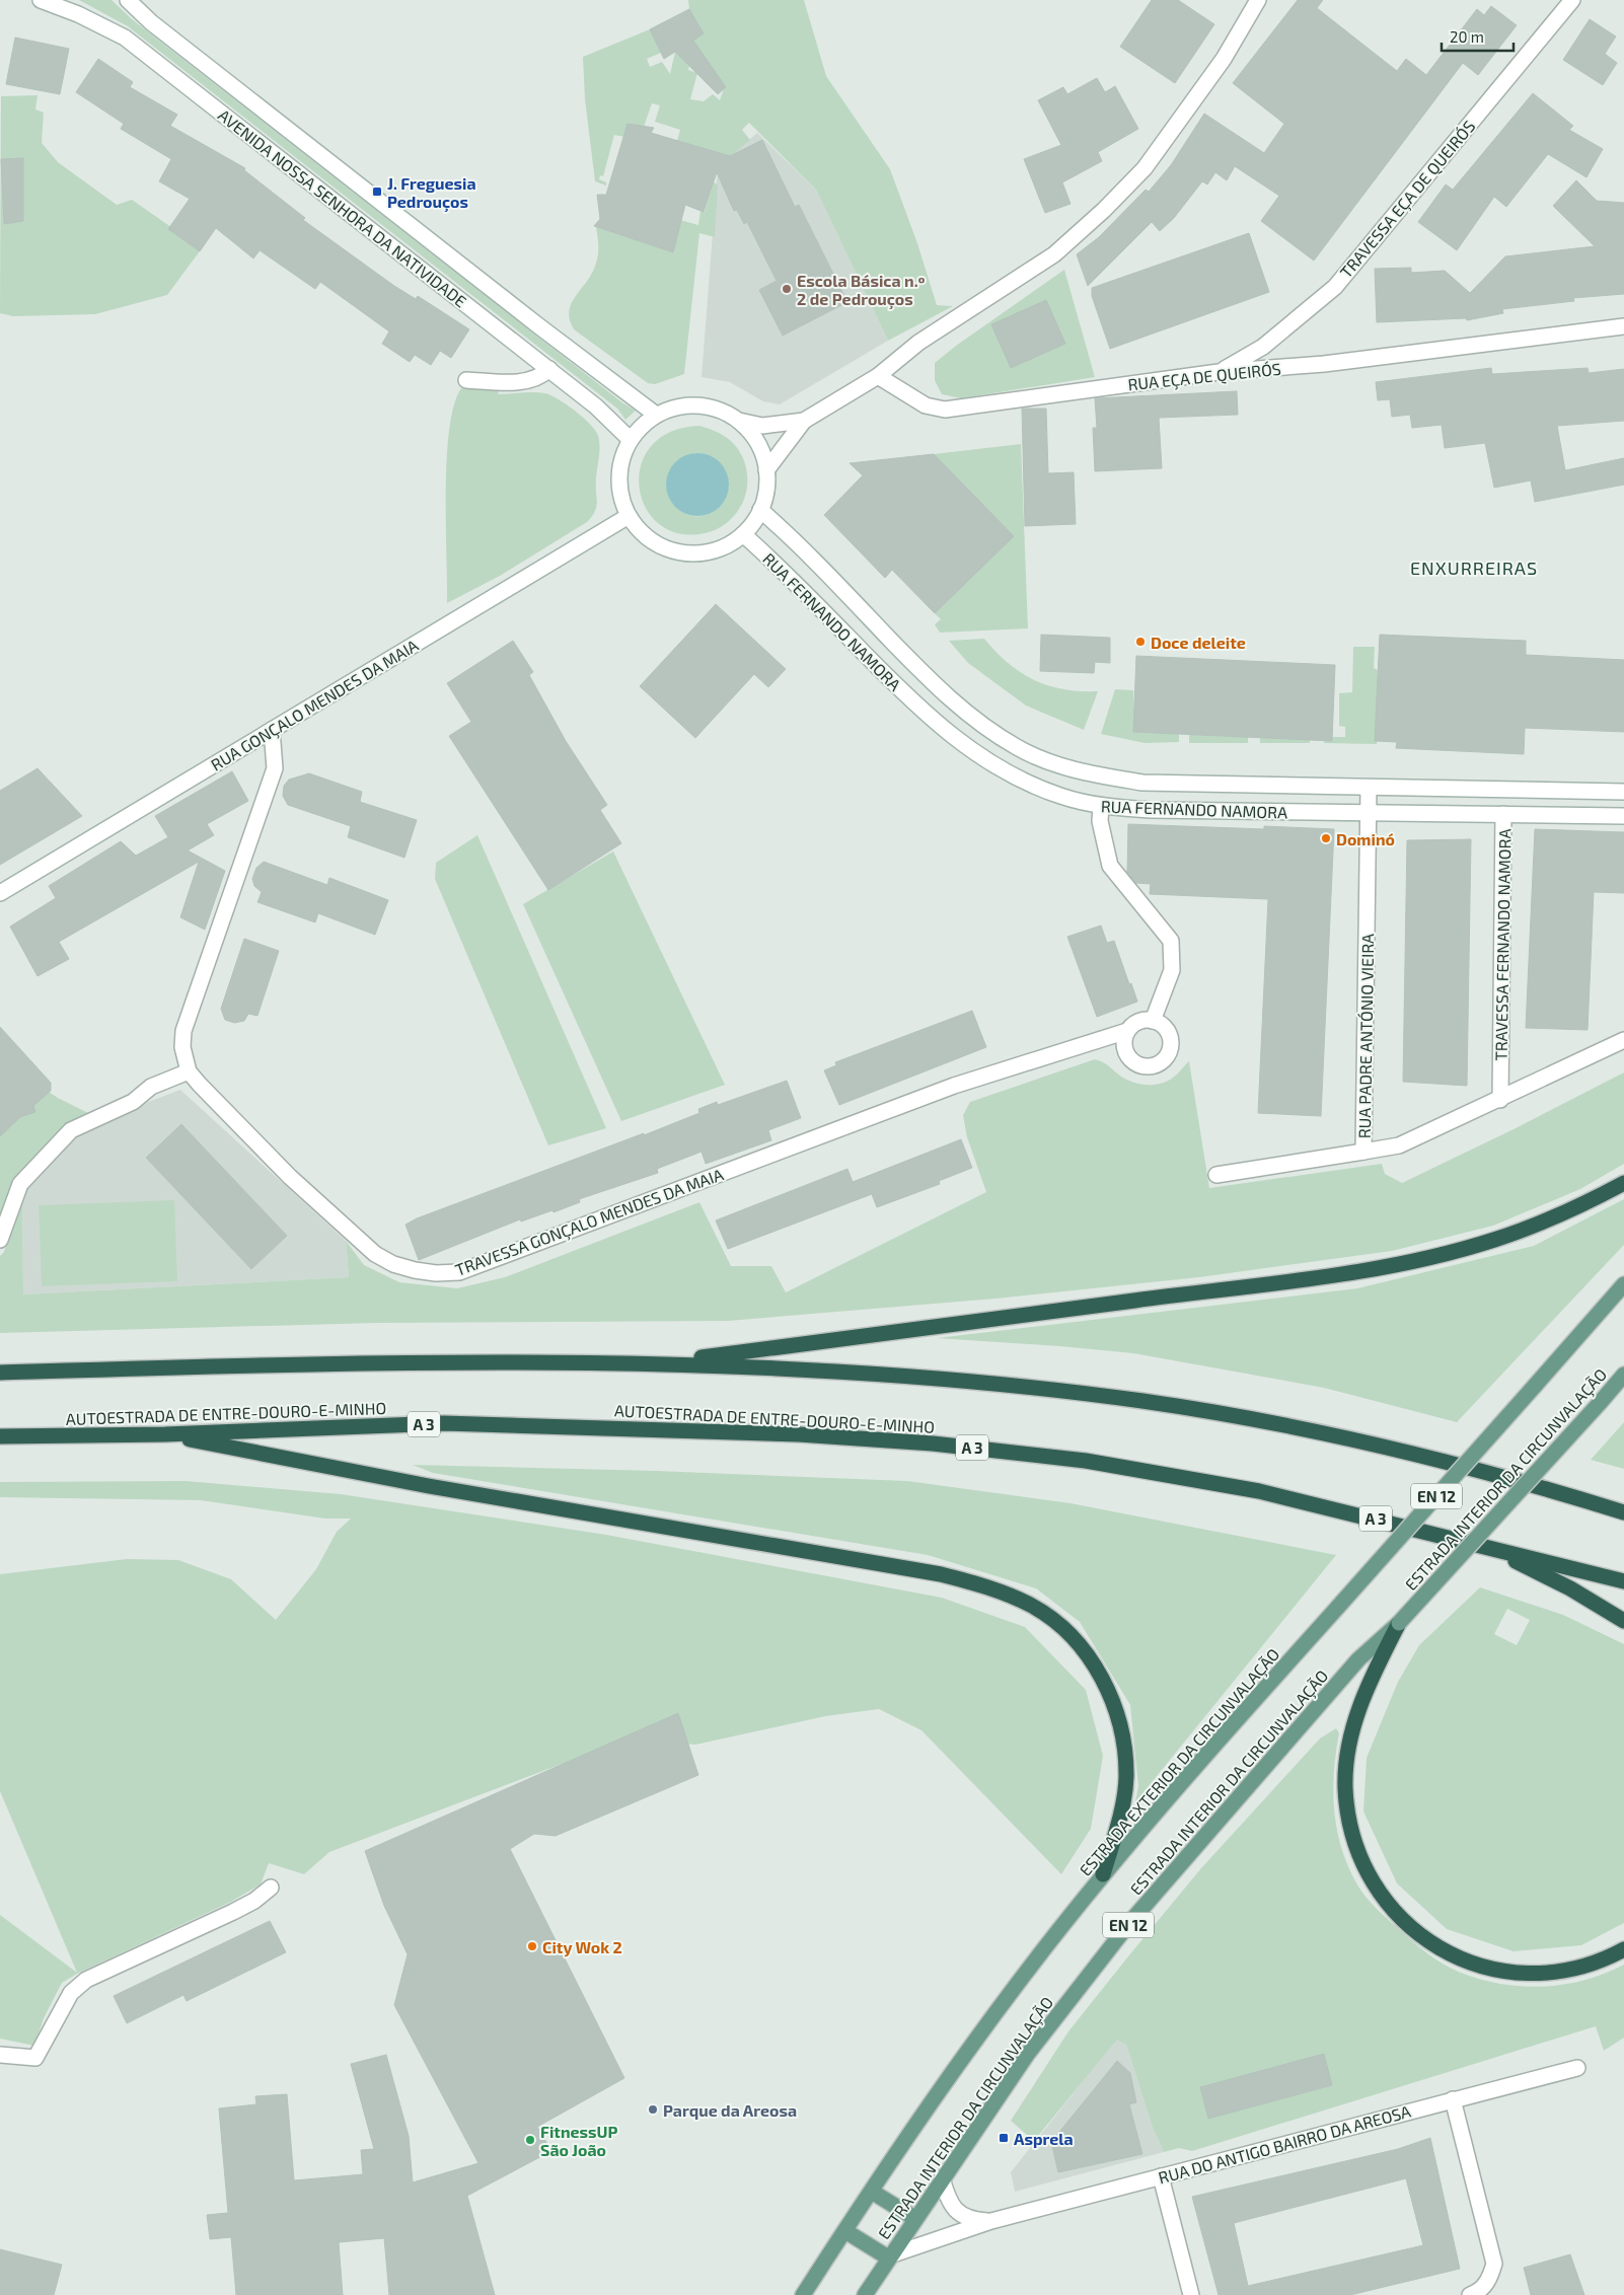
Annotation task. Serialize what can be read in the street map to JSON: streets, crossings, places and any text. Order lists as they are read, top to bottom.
{
  "streets": {
    "highway": ["AUTOESTRADA DE ENTRE-DOURO-E-MINHO", "A 3"],
    "main road": ["ESTRADA INTERIOR DA CIRCUNVALAÇÃO", "EN 12", "ESTRADA EXTERIOR DA CIRCUNVALAÇÃO"],
    "street": [
      "TRAVESSA EÇA DE QUEIRÓS",
      "AVENIDA NOSSA SENHORA DA NATIVIDADE",
      "RUA EÇA DE QUEIRÓS",
      "RUA FERNANDO NAMORA",
      "RUA GONÇALO MENDES DA MAIA",
      "TRAVESSA FERNANDO NAMORA",
      "RUA PADRE ANTÓNIO VIEIRA",
      "TRAVESSA GONÇALO MENDES DA MAIA",
      "RUA DO ANTIGO BAIRRO DA AREOSA"
    ]
  },
  "crossings": [
    ["TRAVESSA EÇA DE QUEIRÓS", "RUA EÇA DE QUEIRÓS"],
    ["AVENIDA NOSSA SENHORA DA NATIVIDADE", "RUA FERNANDO NAMORA"],
    ["AVENIDA NOSSA SENHORA DA NATIVIDADE", "RUA GONÇALO MENDES DA MAIA"],
    ["RUA FERNANDO NAMORA", "RUA GONÇALO MENDES DA MAIA"],
    ["RUA FERNANDO NAMORA", "TRAVESSA FERNANDO NAMORA"],
    ["RUA FERNANDO NAMORA", "RUA PADRE ANTÓNIO VIEIRA"],
    ["TRAVESSA FERNANDO NAMORA", "RUA PADRE ANTÓNIO VIEIRA"],
    ["ESTRADA INTERIOR DA CIRCUNVALAÇÃO", "RUA DO ANTIGO BAIRRO DA AREOSA"]
  ],
  "districts": ["ENXURREIRAS"],
  "places": {
    "transit": ["J. Freguesia Pedrouços", "Asprela"],
    "other": [
      "Escola Básica n.º 2 de Pedrouços",
      "Doce deleite",
      "Dominó",
      "City Wok 2",
      "Parque da Areosa",
      "FitnessUP São João"
    ]
  },
  "scale_bar": "20 m"
}
